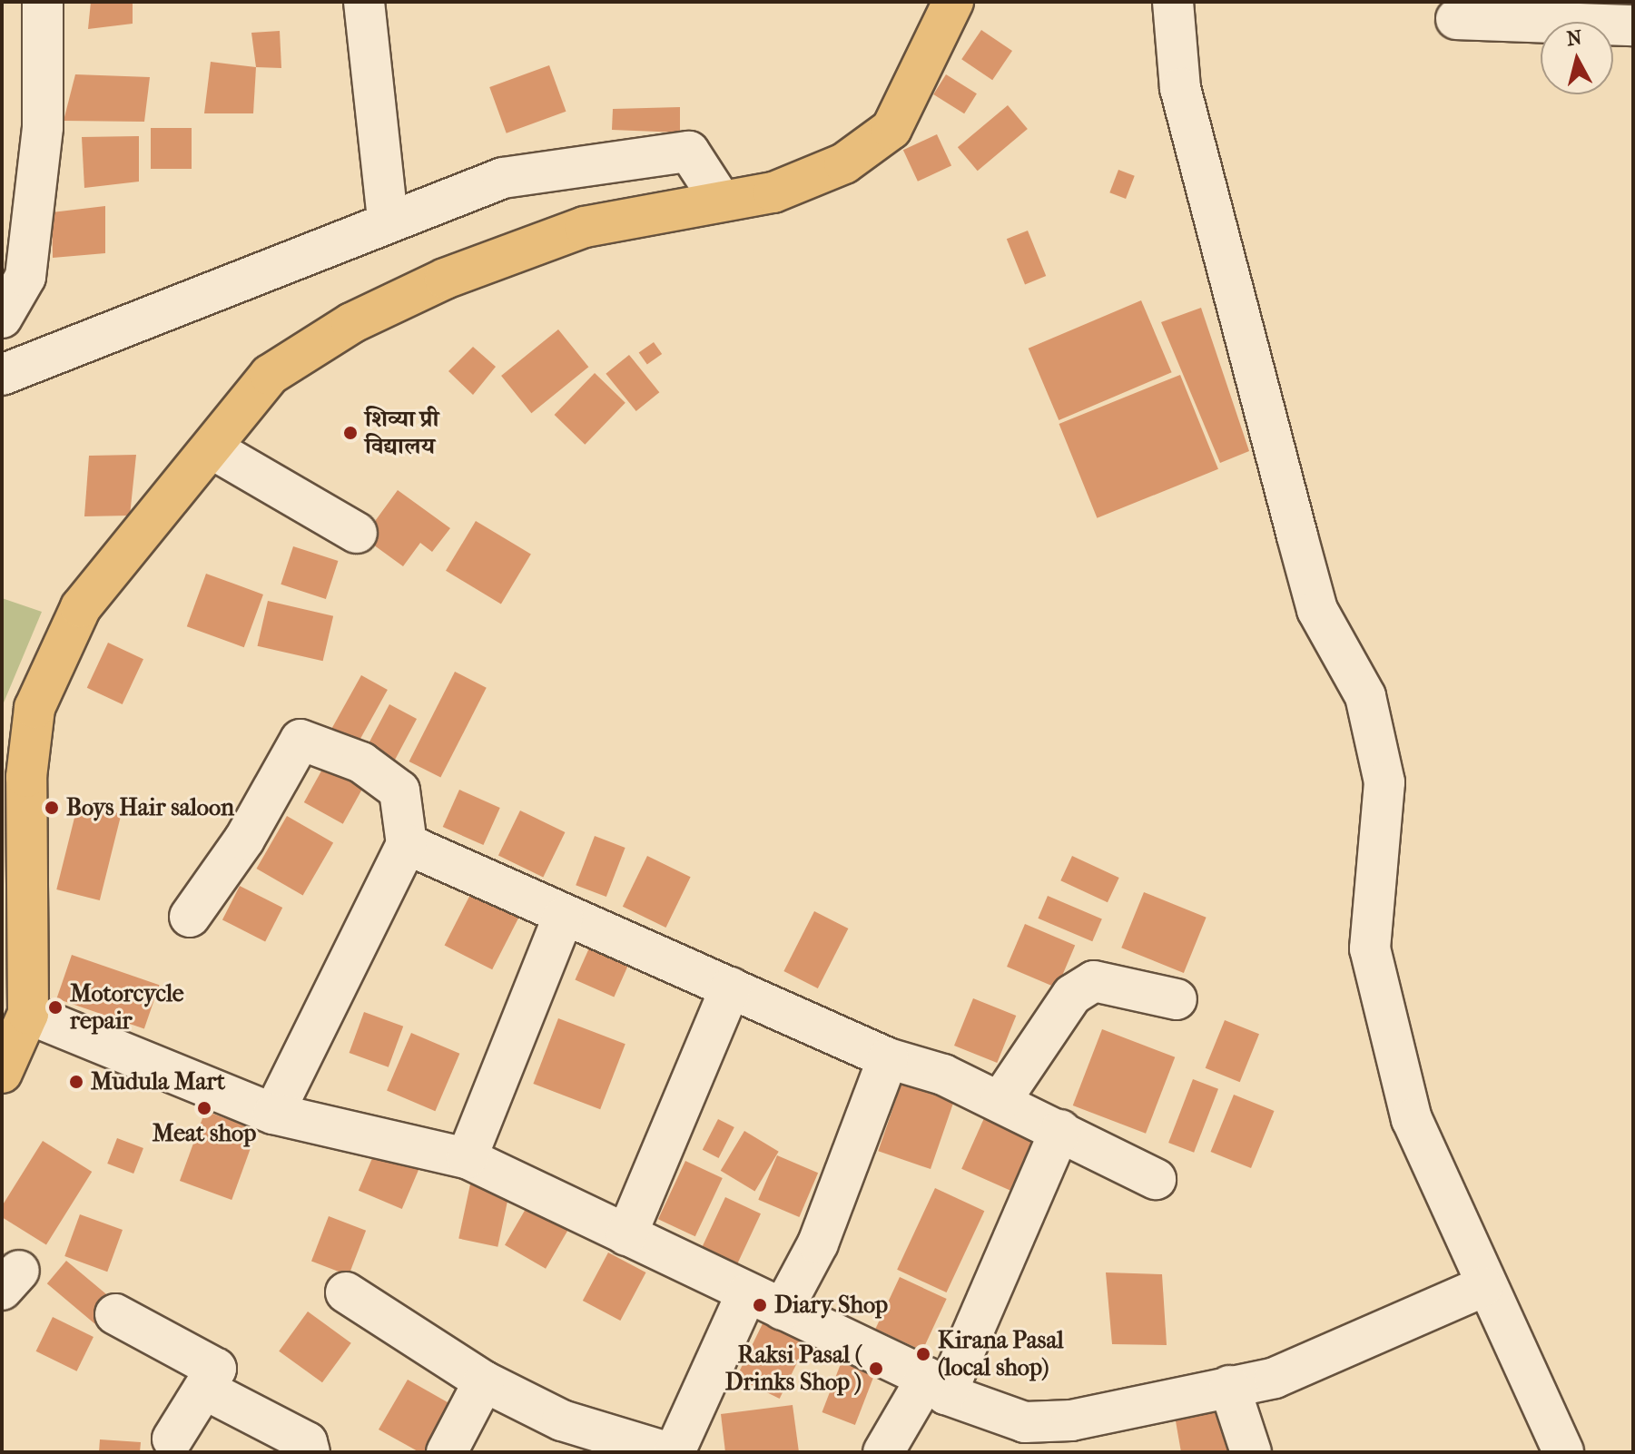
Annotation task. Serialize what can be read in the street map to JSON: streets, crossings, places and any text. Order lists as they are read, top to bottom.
{
  "places": [
    "शिव्या प्री विद्यालय",
    "Boys Hair saloon",
    "Motorcycle repair",
    "Mudula Mart",
    "Meat shop",
    "Diary Shop",
    "Kirana Pasal (local shop)",
    "Raksi Pasal ( Drinks Shop )"
  ],
  "north": "top"
}
